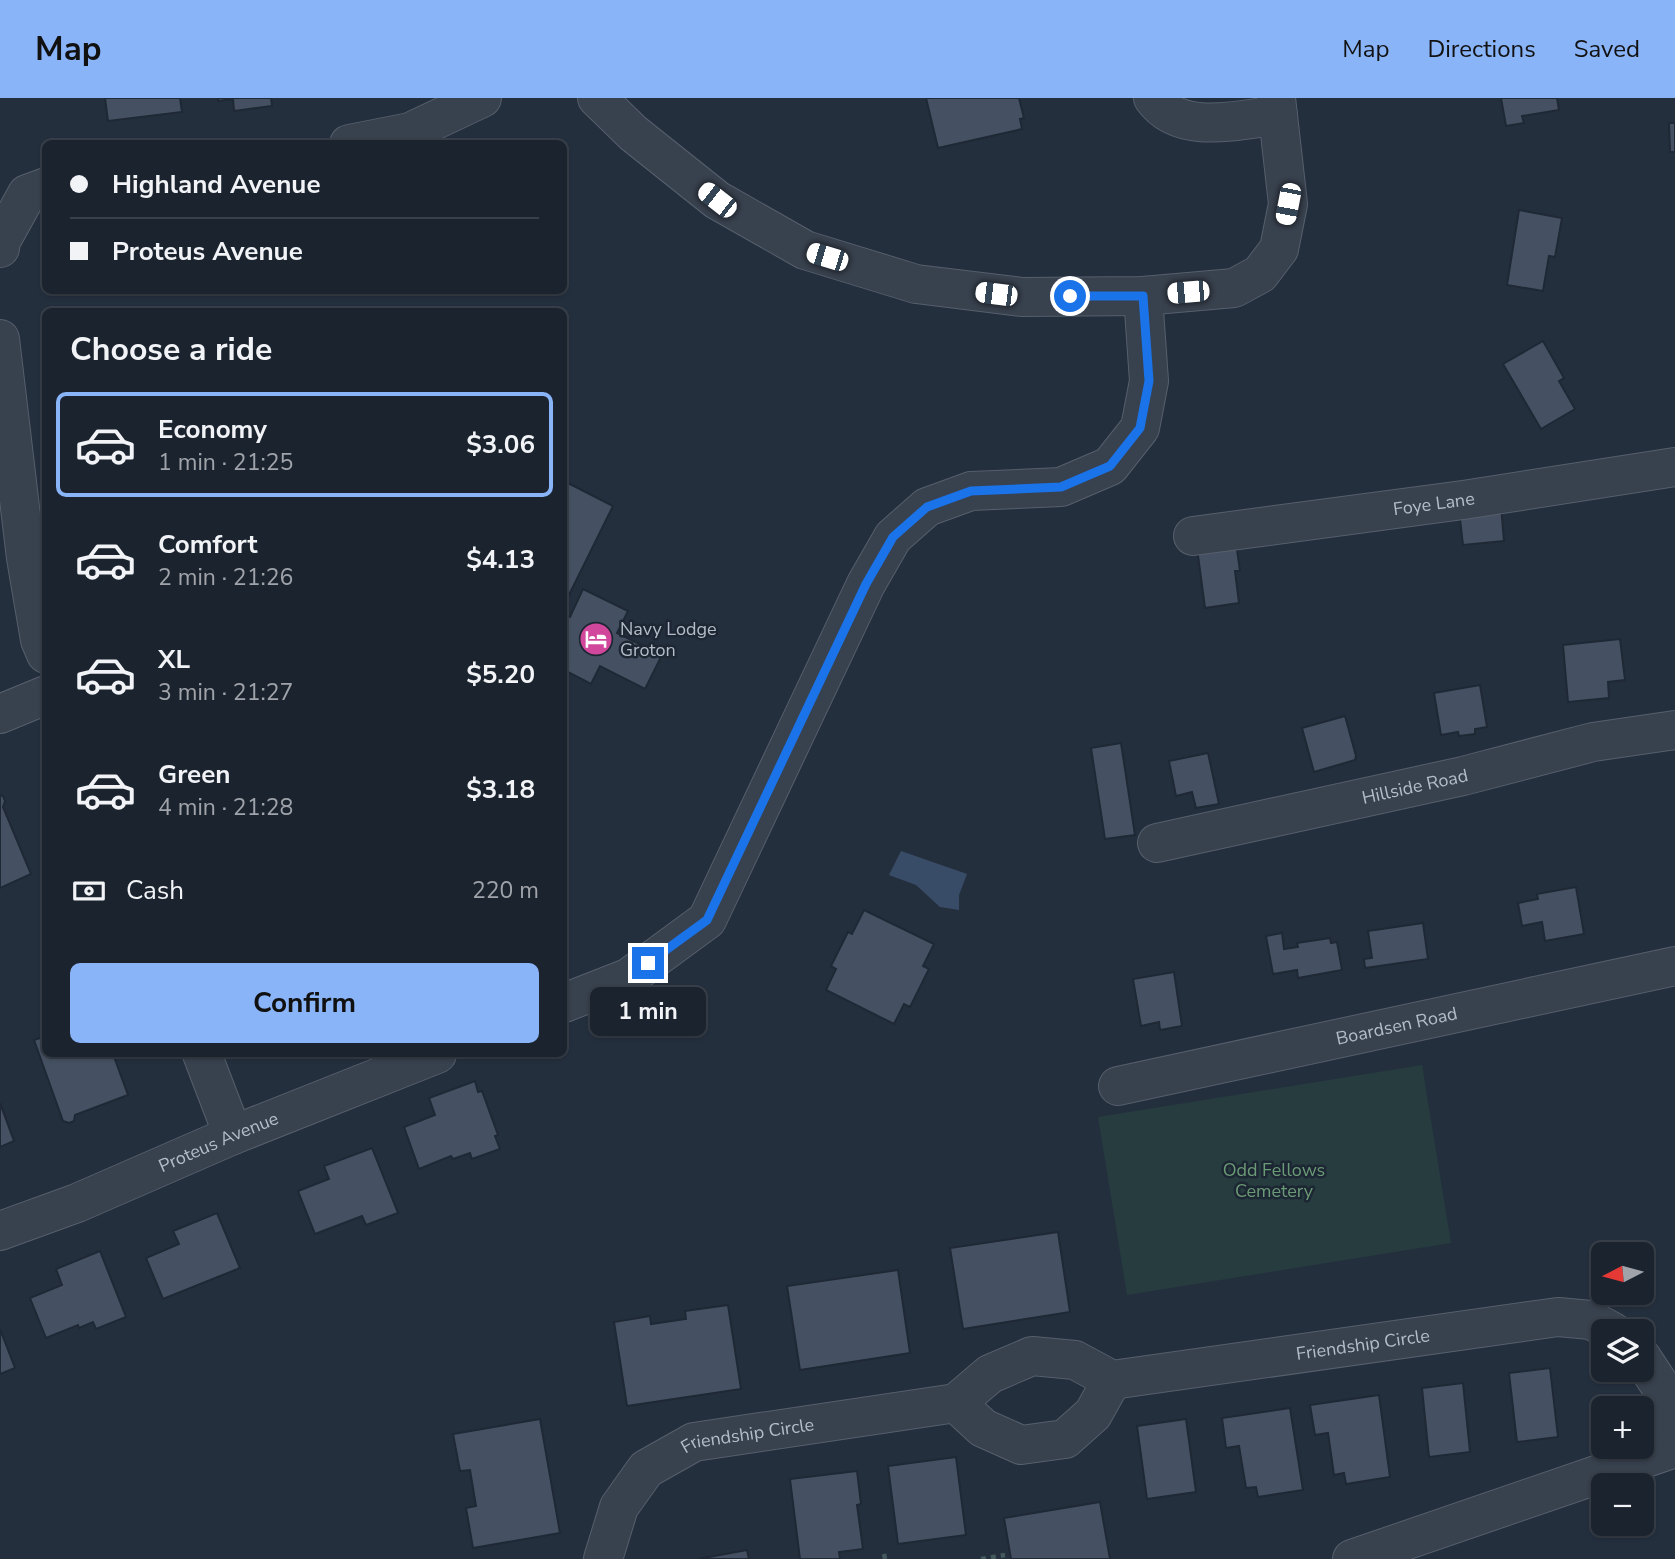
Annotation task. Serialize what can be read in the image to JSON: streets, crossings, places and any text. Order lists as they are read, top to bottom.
{
  "streets": {
    "street": [
      "Foye Lane",
      "Hillside Road",
      "Boardsen Road",
      "Proteus Avenue",
      "Friendship Circle"
    ]
  },
  "parks": ["Odd Fellows Cemetery"],
  "places": {
    "hotel": ["Navy Lodge Groton"]
  },
  "north": "left",
  "page": {
    "header": "Map",
    "nav": ["Map", "Directions", "Saved"],
    "banner": ["Highland Avenue", "Proteus Avenue"],
    "heading": "Choose a ride",
    "list": [
      {
        "name": "Economy",
        "note": "1 min · 21:25",
        "value": "$3.06"
      },
      {
        "name": "Comfort",
        "note": "2 min · 21:26",
        "value": "$4.13"
      },
      {
        "name": "XL",
        "note": "3 min · 21:27",
        "value": "$5.20"
      },
      {
        "name": "Green",
        "note": "4 min · 21:28",
        "value": "$3.18"
      }
    ],
    "pay": ["Cash", "220 m"],
    "buttons": "Confirm",
    "bubble": "1 min",
    "map_buttons": ["+", "−"]
  }
}
